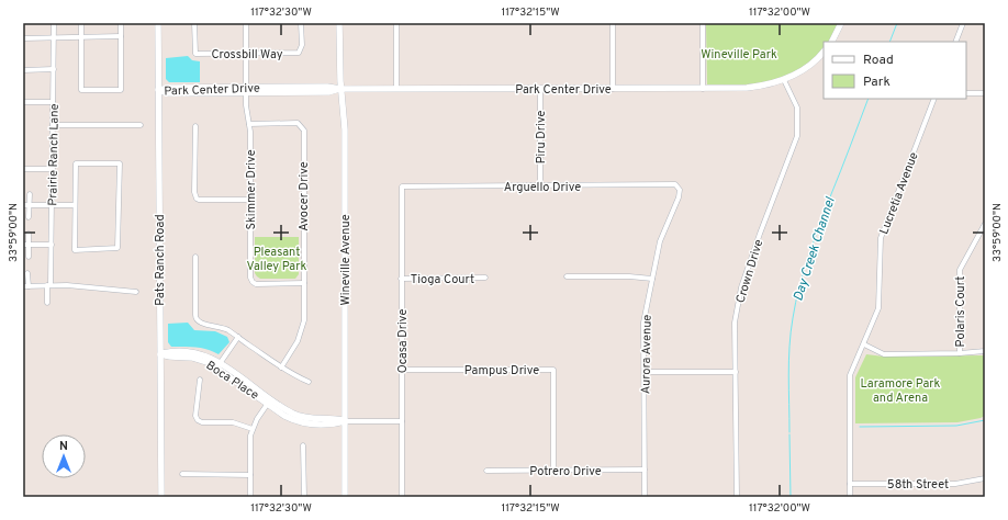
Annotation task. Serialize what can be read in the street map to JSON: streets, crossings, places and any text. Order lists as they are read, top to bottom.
{
  "streets": {
    "street": [
      "Crossbill Way",
      "Park Center Drive",
      "Piru Drive",
      "Prairie Ranch Lane",
      "Arguello Drive",
      "Skimmer Drive",
      "Lucretia Avenue",
      "Avocer Drive",
      "Pats Ranch Road",
      "Wineville Avenue",
      "Crown Drive",
      "Tioga Court",
      "Polaris Court",
      "Ocasa Drive",
      "Aurora Avenue",
      "Pampus Drive",
      "Boca Place",
      "Potrero Drive",
      "58th Street"
    ]
  },
  "crossings": [
    ["Crossbill Way", "Skimmer Drive"],
    ["Park Center Drive", "Piru Drive"],
    ["Park Center Drive", "Skimmer Drive"],
    ["Park Center Drive", "Pats Ranch Road"],
    ["Park Center Drive", "Wineville Avenue"],
    ["Park Center Drive", "Crown Drive"],
    ["Piru Drive", "Arguello Drive"],
    ["Arguello Drive", "Ocasa Drive"],
    ["Arguello Drive", "Aurora Avenue"],
    ["Skimmer Drive", "Avocer Drive"],
    ["Lucretia Avenue", "58th Street"],
    ["Pats Ranch Road", "Boca Place"],
    ["Wineville Avenue", "Boca Place"],
    ["Tioga Court", "Ocasa Drive"],
    ["Ocasa Drive", "Pampus Drive"],
    ["Ocasa Drive", "Boca Place"],
    ["Aurora Avenue", "Potrero Drive"],
    ["Pampus Drive", "Potrero Drive"]
  ],
  "water": ["Day Creek Channel"],
  "parks": ["Wineville Park", "Pleasant Valley Park", "Laramore Park and Arena"],
  "legend": ["Road", "Park"],
  "north": "top",
  "coordinates": [
    "117°32'30\"W",
    "117°32'15\"W",
    "117°32'00\"W",
    "33°59'00\"N"
  ]
}
